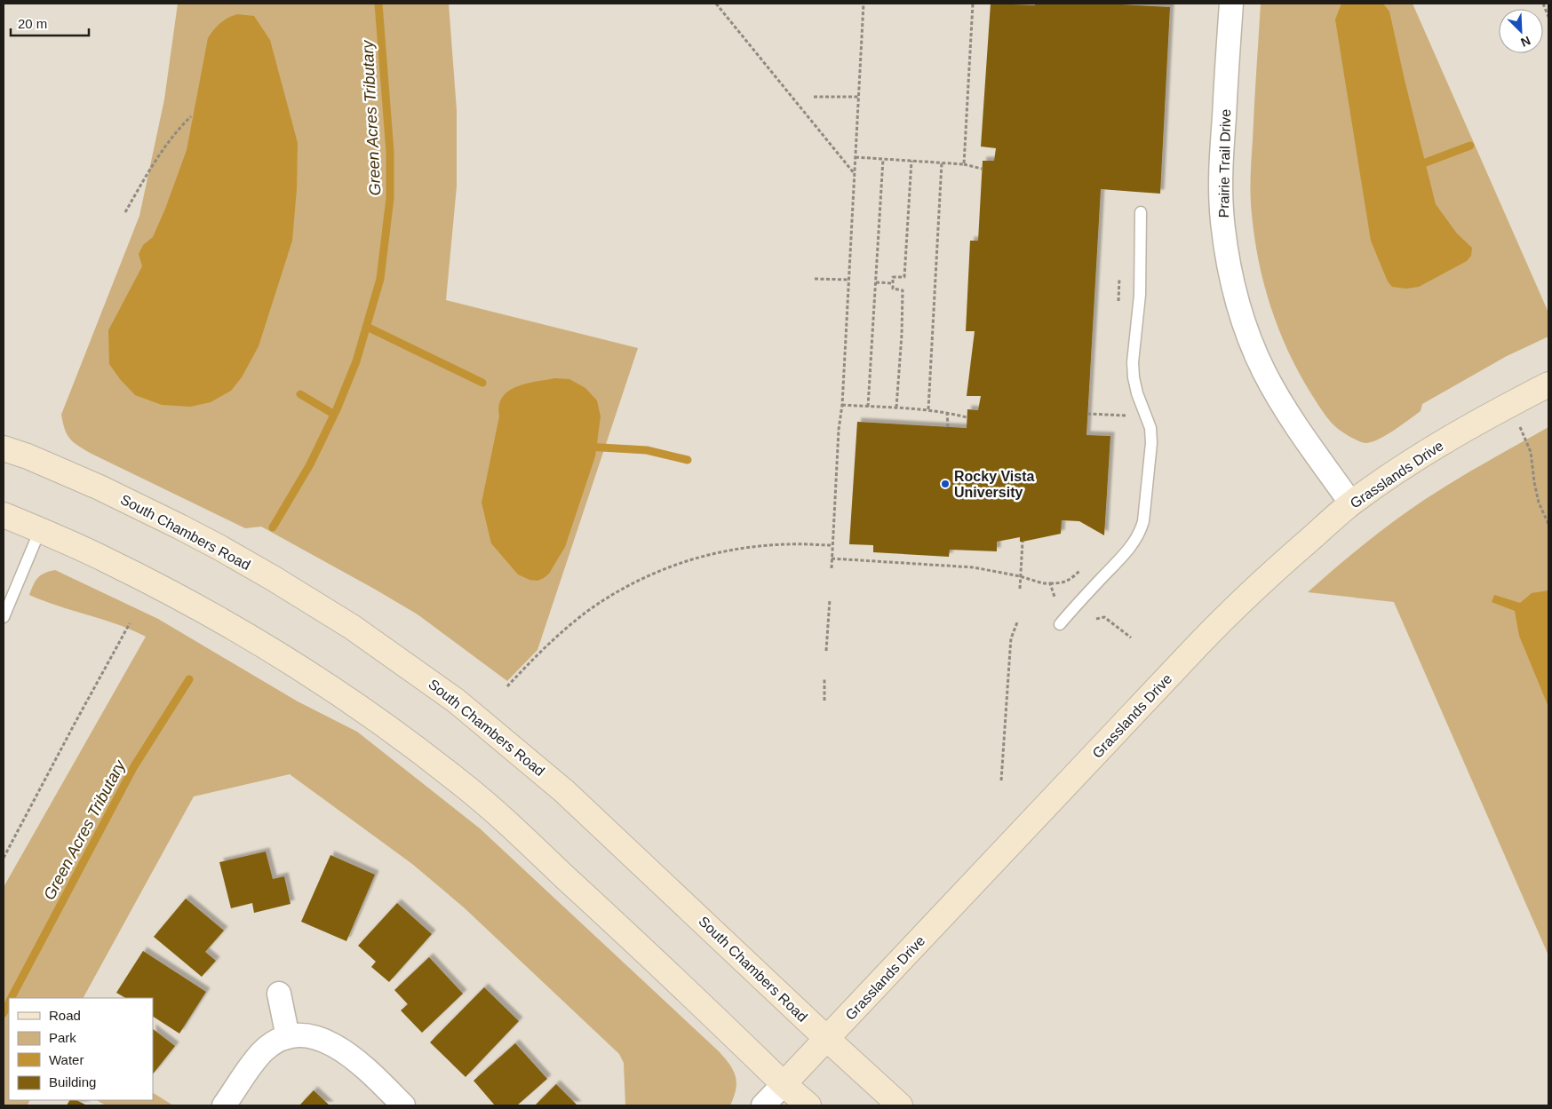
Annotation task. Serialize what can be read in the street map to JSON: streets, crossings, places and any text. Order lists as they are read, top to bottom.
{
  "streets": {
    "main road": ["Grasslands Drive", "South Chambers Road"],
    "street": ["Prairie Trail Drive"]
  },
  "crossings": [
    ["Prairie Trail Drive", "Grasslands Drive"],
    ["Grasslands Drive", "South Chambers Road"]
  ],
  "water": ["Green Acres Tributary"],
  "places": ["Rocky Vista University"],
  "legend": [
    "Road",
    "Park",
    "Water",
    "Building"
  ],
  "scale_bar": "20 m",
  "north": "bottom right"
}
